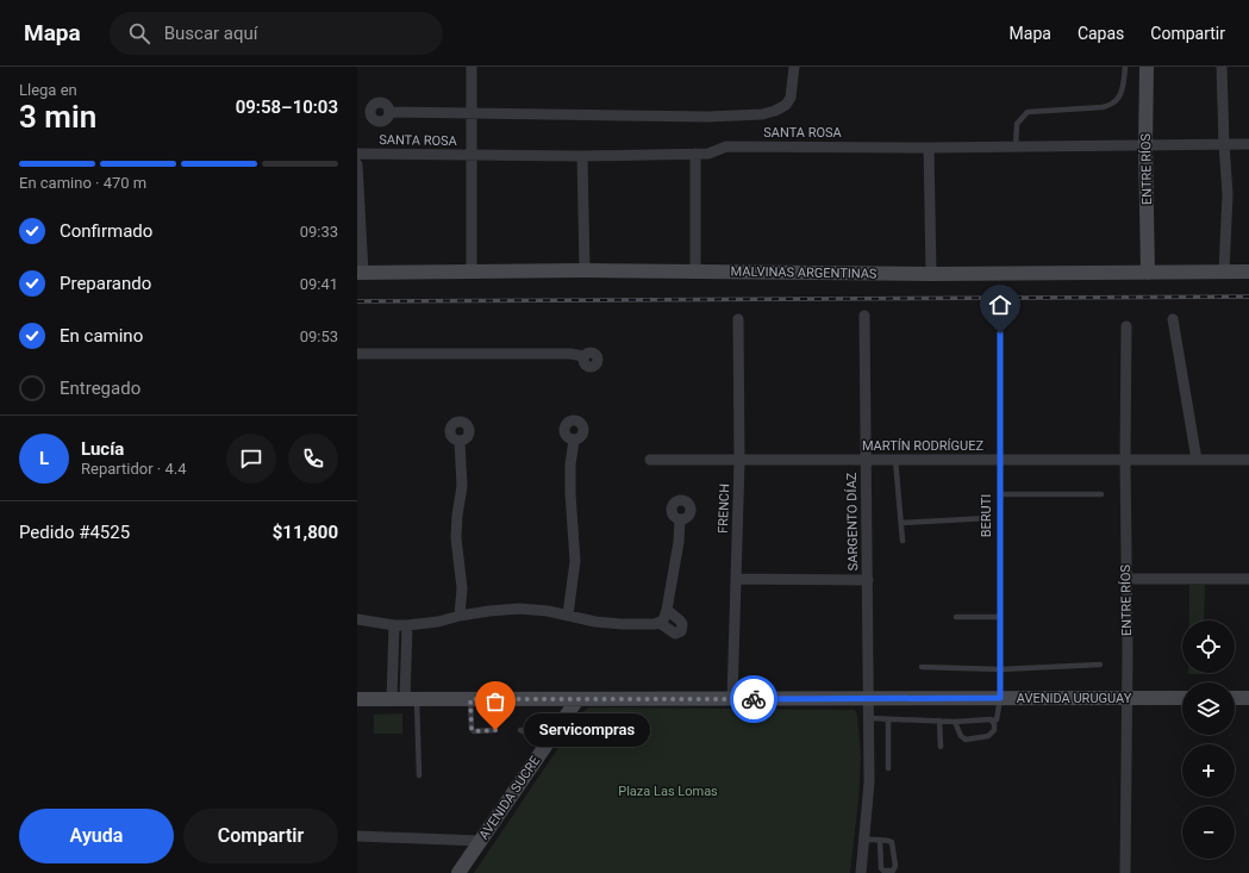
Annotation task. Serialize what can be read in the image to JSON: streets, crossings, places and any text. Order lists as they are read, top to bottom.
{
  "streets": {
    "street": [
      "SANTA ROSA",
      "ENTRE RÍOS",
      "MALVINAS ARGENTINAS",
      "MARTÍN RODRÍGUEZ",
      "FRENCH",
      "SARGENTO DÍAZ",
      "AVENIDA URUGUAY",
      "AVENIDA SUCRE"
    ],
    "lane": ["BERUTI"]
  },
  "crossings": [
    ["SANTA ROSA", "ENTRE RÍOS"],
    ["ENTRE RÍOS", "MALVINAS ARGENTINAS"],
    ["ENTRE RÍOS", "MARTÍN RODRÍGUEZ"],
    ["ENTRE RÍOS", "AVENIDA URUGUAY"],
    ["MARTÍN RODRÍGUEZ", "FRENCH"],
    ["MARTÍN RODRÍGUEZ", "BERUTI"],
    ["MARTÍN RODRÍGUEZ", "SARGENTO DÍAZ"],
    ["FRENCH", "AVENIDA URUGUAY"],
    ["BERUTI", "AVENIDA URUGUAY"],
    ["SARGENTO DÍAZ", "AVENIDA URUGUAY"],
    ["AVENIDA URUGUAY", "AVENIDA SUCRE"]
  ],
  "parks": ["Plaza Las Lomas"],
  "places": ["Servicompras"],
  "page": {
    "header": "Mapa",
    "search": "Buscar aquí",
    "nav": ["Mapa", "Capas", "Compartir"],
    "heading": ["3 min", "Llega en", "09:58–10:03"],
    "panel": [
      "Lucía",
      "Repartidor · 4.4",
      "Pedido #4525",
      "$11,800"
    ],
    "bar": "En camino · 470 m",
    "list": [
      ["Confirmado", "09:33"],
      ["Preparando", "09:41"],
      ["En camino", "09:53"],
      "Entregado"
    ],
    "round": "L",
    "map_buttons": ["+", "−"],
    "bubble": "Servicompras",
    "buttons": ["Ayuda", "Compartir"]
  }
}
